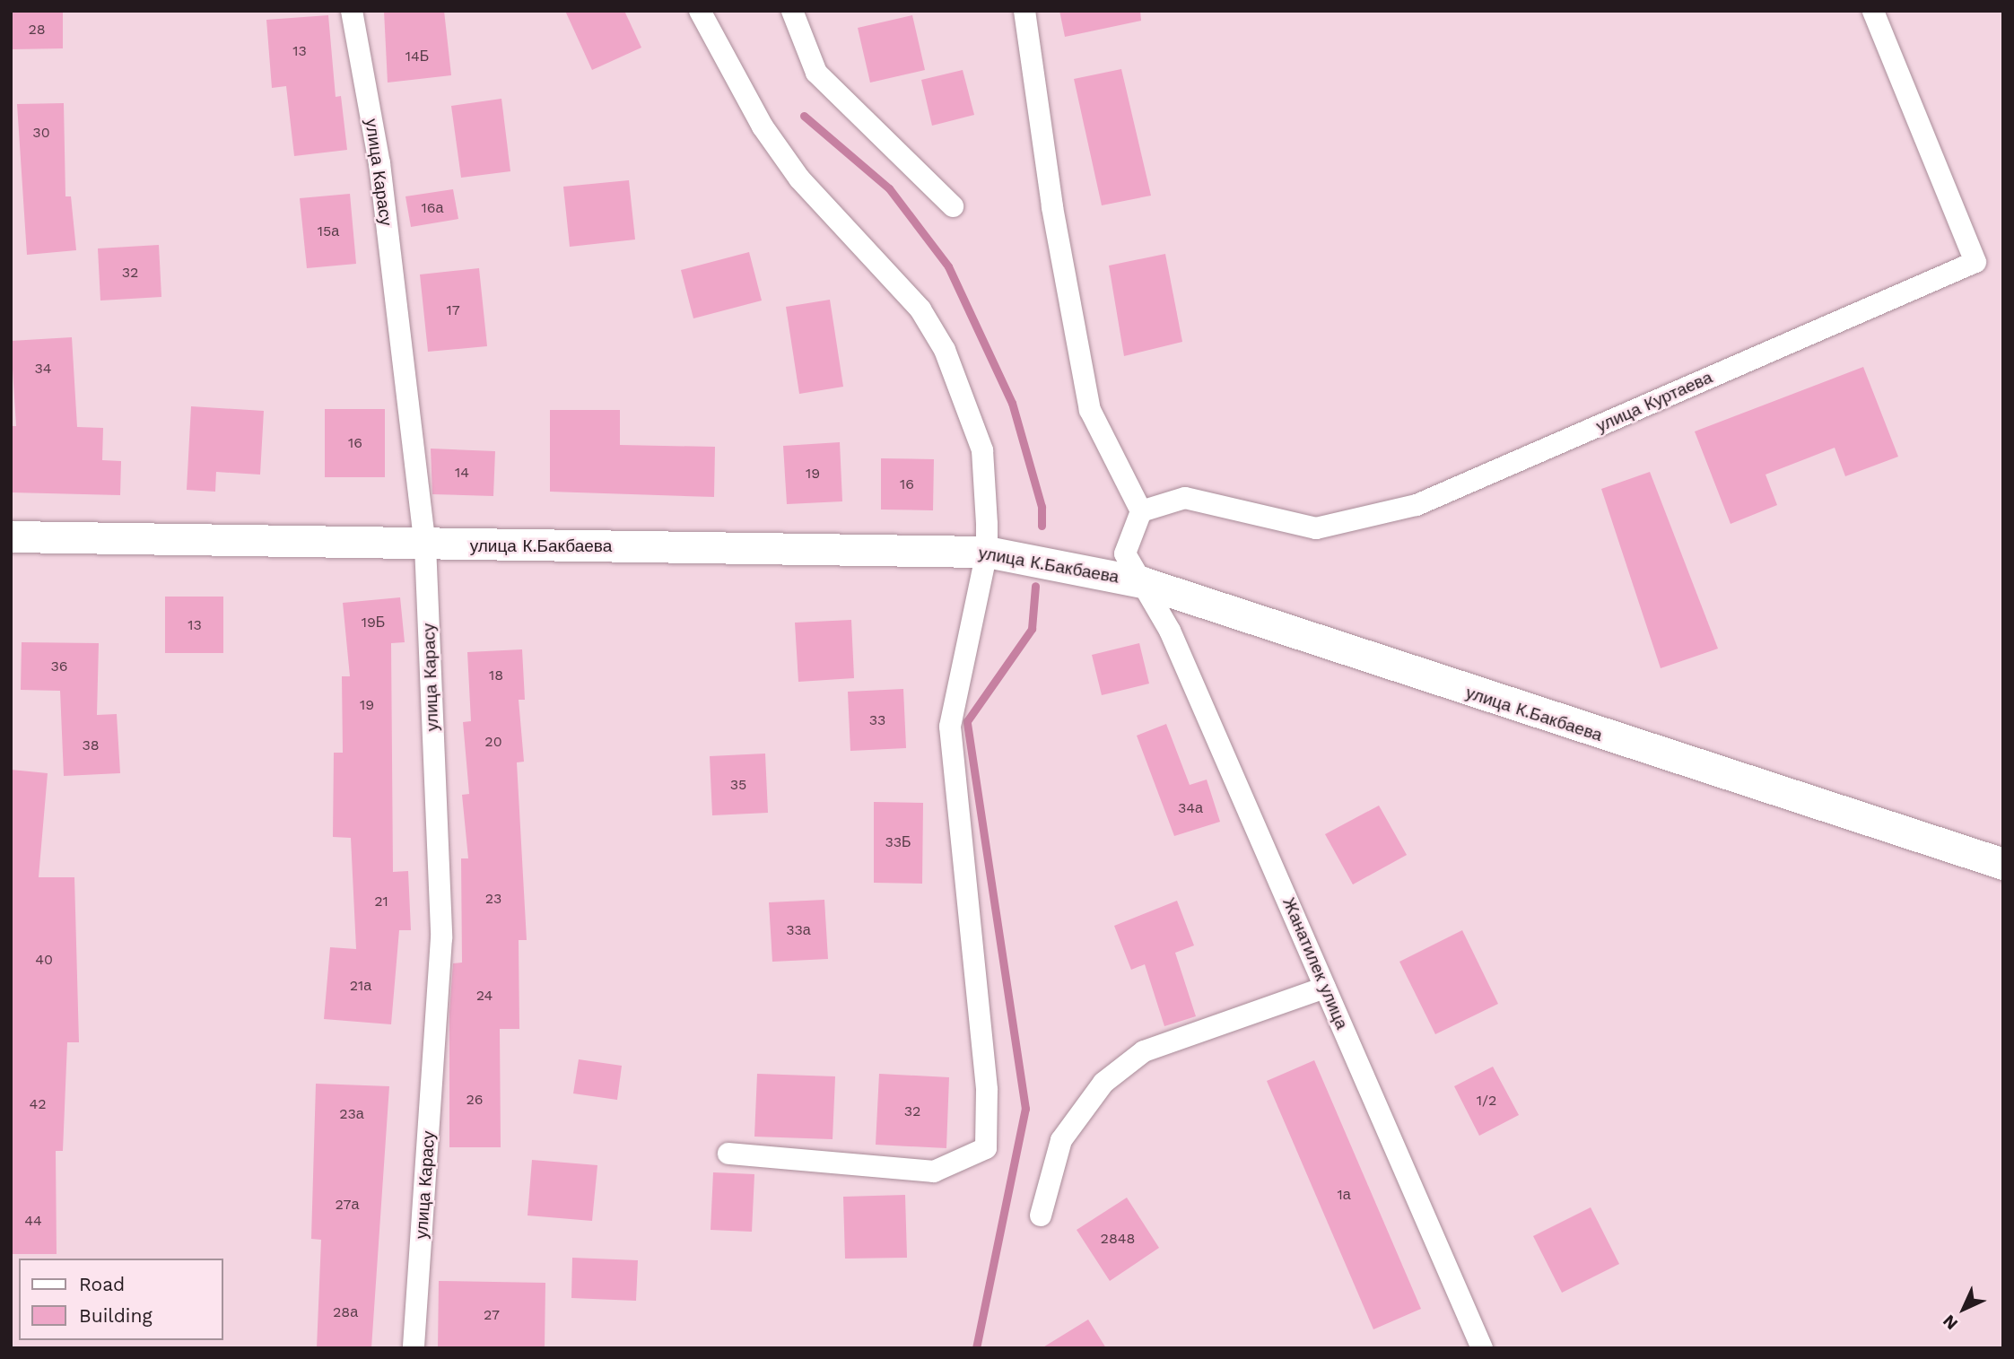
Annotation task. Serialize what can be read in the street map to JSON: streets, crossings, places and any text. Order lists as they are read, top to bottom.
{
  "streets": {
    "street": [
      "улица Карасу",
      "улица Куртаева",
      "улица К.Бакбаева",
      "Жанатилек улица"
    ]
  },
  "crossings": [
    ["улица Карасу", "улица К.Бакбаева"],
    ["улица К.Бакбаева", "Жанатилек улица"]
  ],
  "house_numbers": [
    "28",
    "13",
    "14Б",
    "30",
    "16а",
    "15а",
    "32",
    "17",
    "34",
    "16",
    "14",
    "19",
    "16",
    "19Б",
    "13",
    "36",
    "18",
    "19",
    "33",
    "20",
    "38",
    "35",
    "34а",
    "33Б",
    "23",
    "21",
    "33а",
    "40",
    "21а",
    "24",
    "26",
    "1/2",
    "42",
    "32",
    "23а",
    "1а",
    "27а",
    "44",
    "2848",
    "28а",
    "27"
  ],
  "legend": ["Road", "Building"],
  "north": "bottom left"
}
